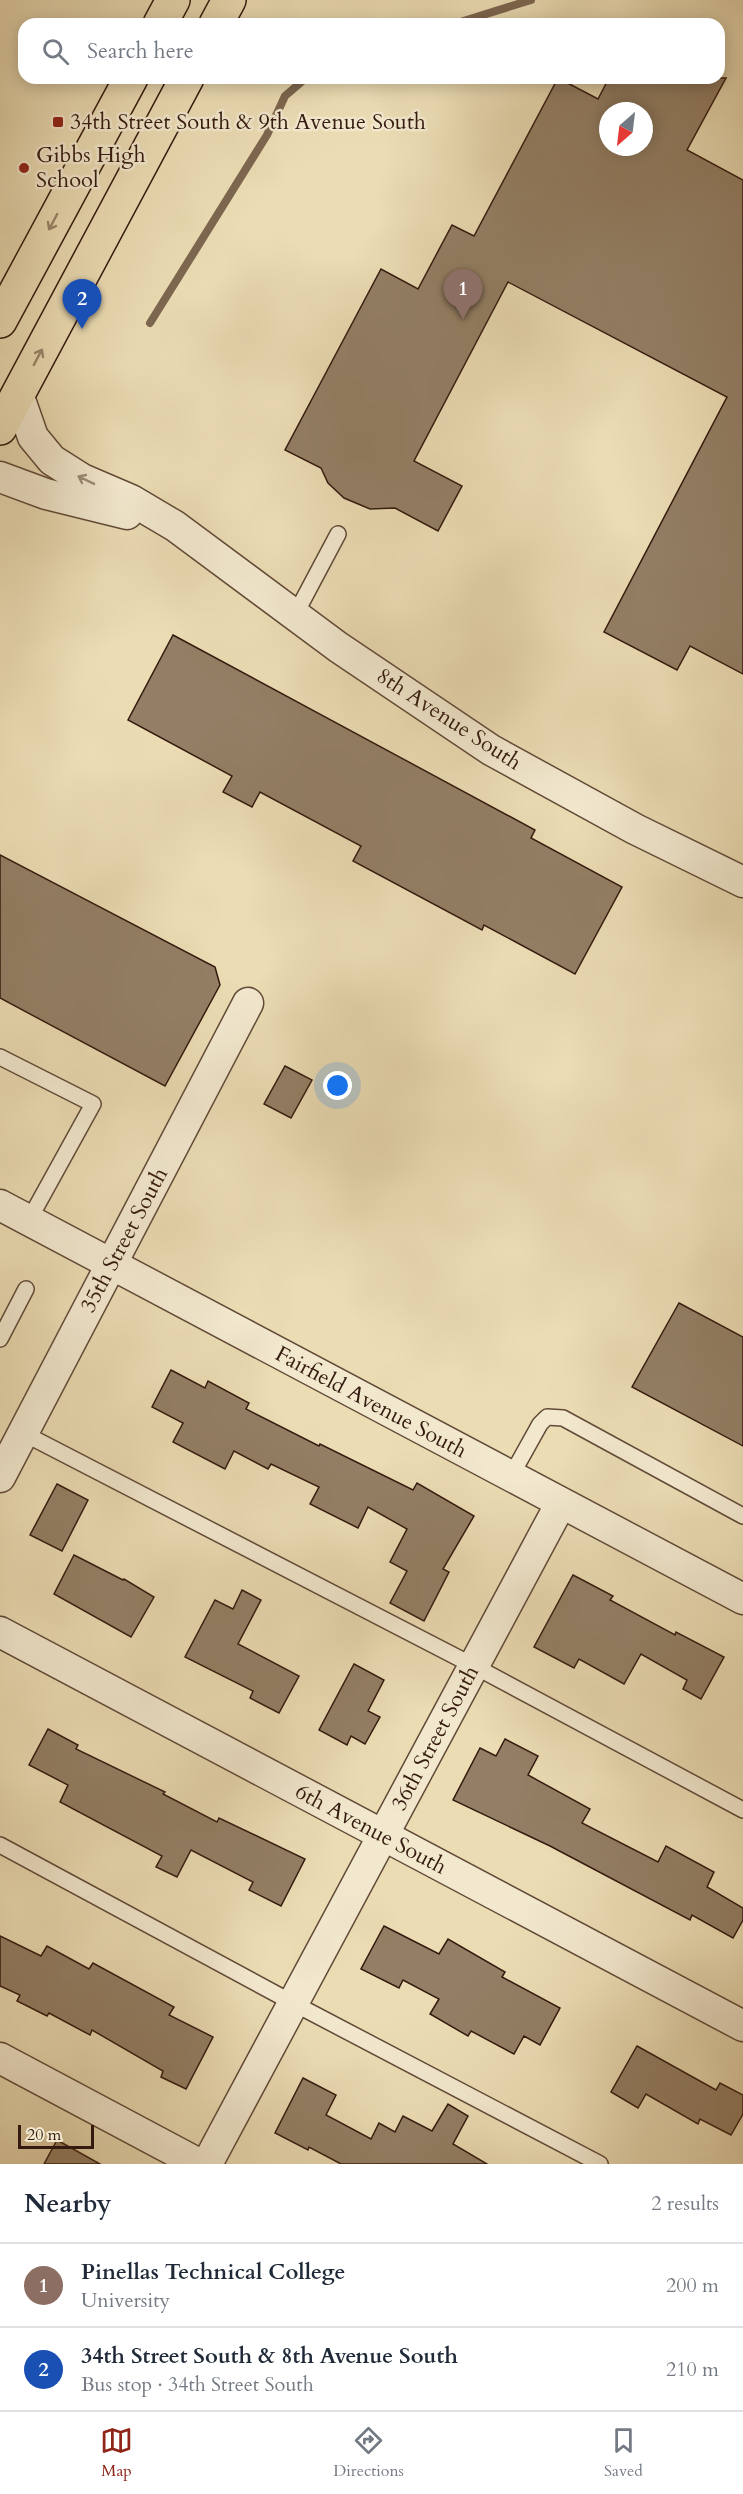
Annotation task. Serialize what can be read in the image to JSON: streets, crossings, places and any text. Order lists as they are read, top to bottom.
{
  "streets": {
    "street": [
      "8th Avenue South",
      "35th Street South",
      "Fairfield Avenue South",
      "36th Street South",
      "6th Avenue South"
    ]
  },
  "crossings": [
    ["35th Street South", "Fairfield Avenue South"],
    ["Fairfield Avenue South", "36th Street South"],
    ["36th Street South", "6th Avenue South"]
  ],
  "places": {
    "transit": ["34th Street South & 9th Avenue South"],
    "other": ["Gibbs High School"]
  },
  "scale_bar": "20 m",
  "north": "bottom left",
  "page": {
    "search": "Search here",
    "pins": ["1", "2"],
    "scale": "20 m",
    "heading": ["Nearby", "2 results"],
    "list": [
      {
        "mark": "1",
        "name": "Pinellas Technical College",
        "note": "University",
        "value": "200 m"
      },
      {
        "mark": "2",
        "name": "34th Street South & 8th Avenue South",
        "note": "Bus stop · 34th Street South",
        "value": "210 m"
      }
    ],
    "nav": ["Map", "Directions", "Saved"]
  }
}
